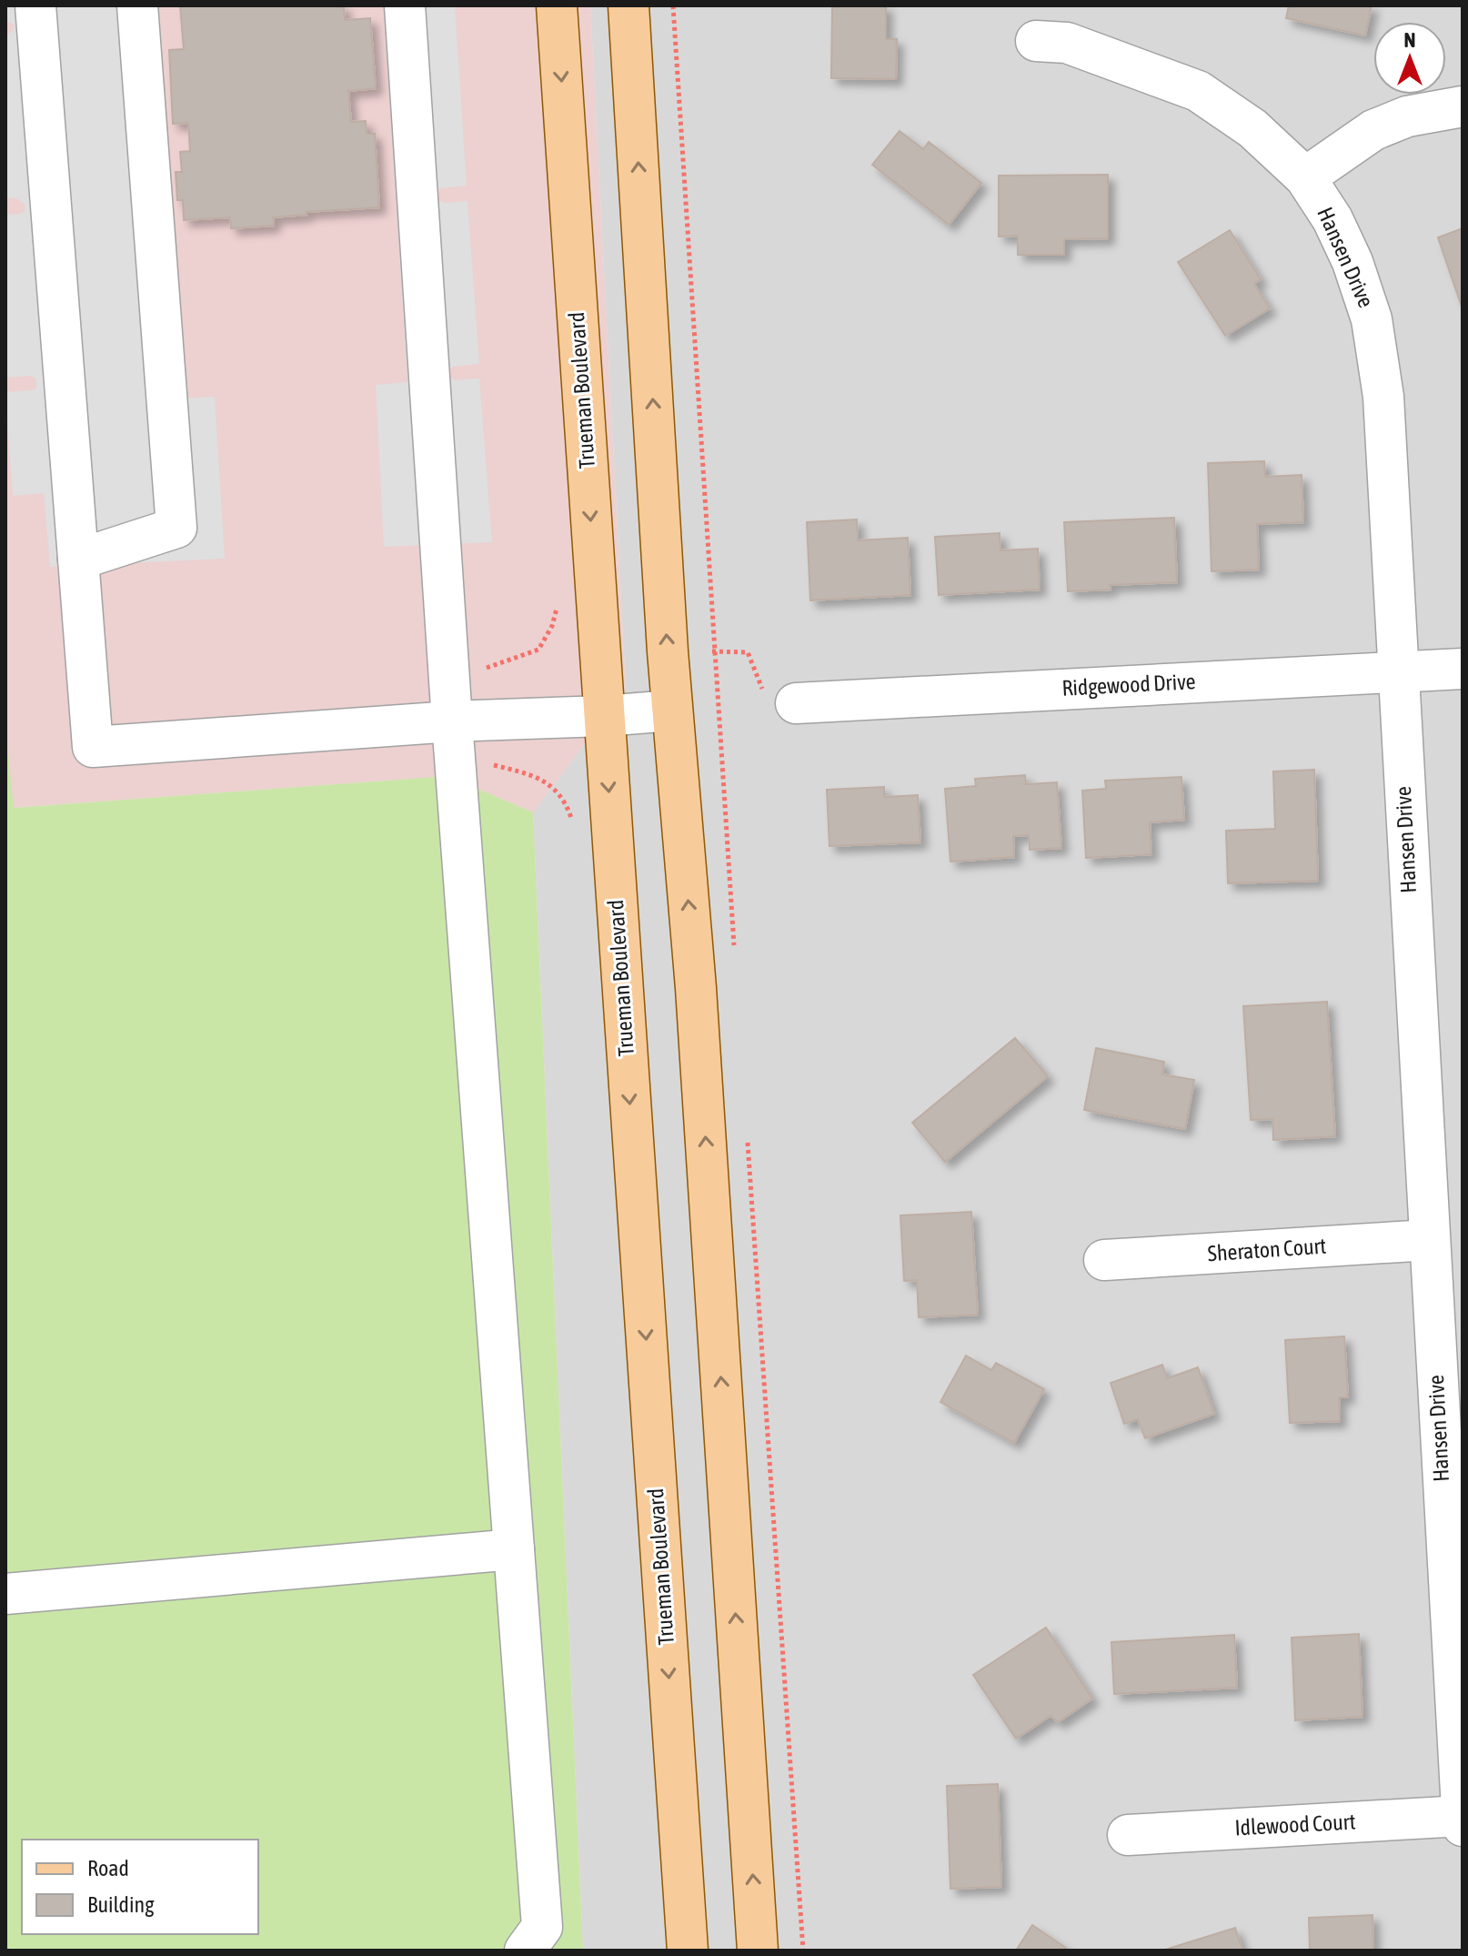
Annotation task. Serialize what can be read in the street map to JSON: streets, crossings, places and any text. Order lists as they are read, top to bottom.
{
  "streets": {
    "main road": ["Trueman Boulevard"],
    "street": [
      "Hansen Drive",
      "Ridgewood Drive",
      "Sheraton Court",
      "Idlewood Court"
    ]
  },
  "crossings": [
    ["Hansen Drive", "Ridgewood Drive"],
    ["Hansen Drive", "Sheraton Court"],
    ["Hansen Drive", "Idlewood Court"]
  ],
  "legend": ["Road", "Building"],
  "north": "top"
}
